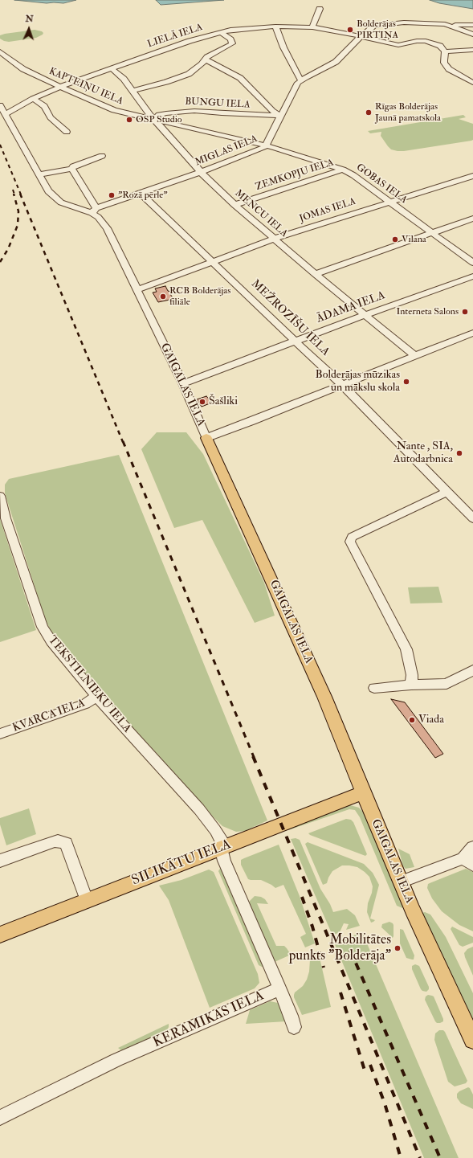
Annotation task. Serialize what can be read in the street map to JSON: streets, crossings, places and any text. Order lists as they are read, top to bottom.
{
  "streets": {
    "main road": ["GAIGALAS IELA", "SILIKĀTU IELA"],
    "street": [
      "LIELĀ IELA",
      "KAPTEIŅU IELA",
      "BUNGU IELA",
      "MIGLAS IELA",
      "ZEMKOPJU IELA",
      "GOBAS IELA",
      "JOMAS IELA",
      "MENCU IELA",
      "ĀDAMA IELA",
      "MEŽROZĪŠU IELA",
      "TEKSTILNIEKU IELA",
      "KVARCA IELA",
      "KERAMIKAS IELA"
    ]
  },
  "crossings": [
    ["LIELĀ IELA", "KAPTEIŅU IELA"],
    ["LIELĀ IELA", "MIGLAS IELA"],
    ["LIELĀ IELA", "MENCU IELA"],
    ["KAPTEIŅU IELA", "BUNGU IELA"],
    ["KAPTEIŅU IELA", "MIGLAS IELA"],
    ["KAPTEIŅU IELA", "GOBAS IELA"],
    ["KAPTEIŅU IELA", "MENCU IELA"],
    ["BUNGU IELA", "MIGLAS IELA"],
    ["BUNGU IELA", "MENCU IELA"],
    ["MIGLAS IELA", "GOBAS IELA"],
    ["MIGLAS IELA", "MENCU IELA"],
    ["MIGLAS IELA", "MEŽROZĪŠU IELA"],
    ["MIGLAS IELA", "GAIGALAS IELA"],
    ["ZEMKOPJU IELA", "GOBAS IELA"],
    ["ZEMKOPJU IELA", "MENCU IELA"],
    ["GOBAS IELA", "JOMAS IELA"],
    ["JOMAS IELA", "MENCU IELA"],
    ["JOMAS IELA", "MEŽROZĪŠU IELA"],
    ["JOMAS IELA", "GAIGALAS IELA"],
    ["MENCU IELA", "ĀDAMA IELA"],
    ["ĀDAMA IELA", "MEŽROZĪŠU IELA"],
    ["ĀDAMA IELA", "GAIGALAS IELA"],
    ["GAIGALAS IELA", "SILIKĀTU IELA"],
    ["TEKSTILNIEKU IELA", "KVARCA IELA"],
    ["TEKSTILNIEKU IELA", "SILIKĀTU IELA"]
  ],
  "places": [
    "Bolderājas PIRTIŅA",
    "Rīgas Bolderājas Jaunā pamatskola",
    "OSP Studio",
    "\"Rozā pērle\"",
    "Vilana",
    "RCB Bolderājas filiāle",
    "Interneta Salons",
    "Bolderājas mūzikas un mākslu skola",
    "Šašliki",
    "Nante , SIA, Autodarbnica",
    "Viada",
    "Mobilitātes punkts \"Bolderāja\""
  ],
  "north": "top"
}
